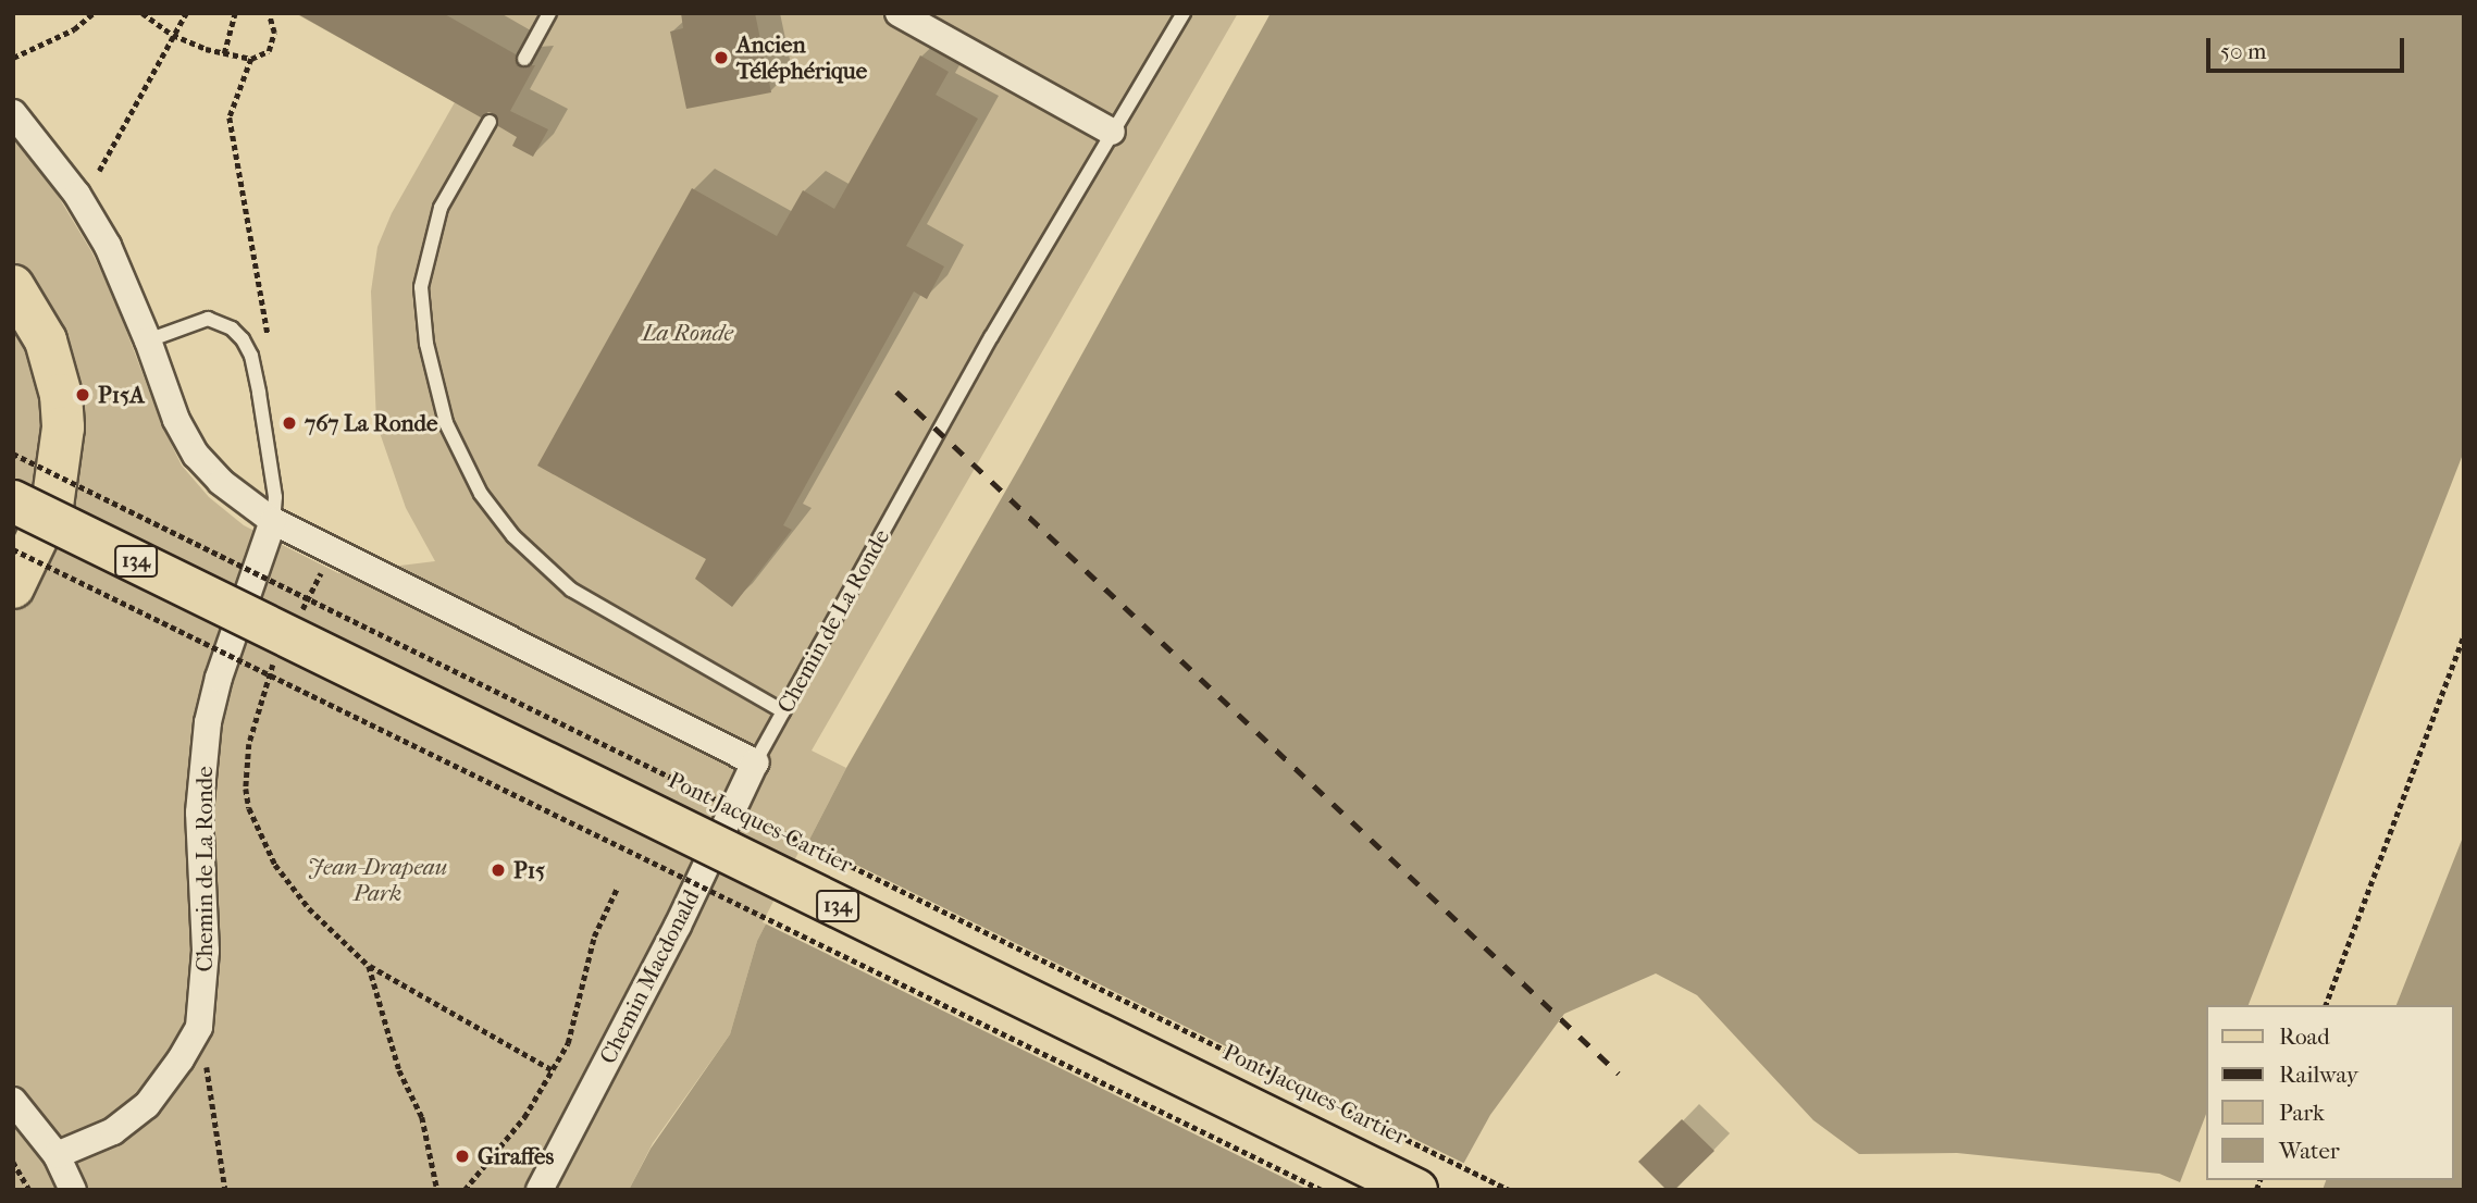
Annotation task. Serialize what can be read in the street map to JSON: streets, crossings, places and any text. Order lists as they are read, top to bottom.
{
  "streets": {
    "main road": ["134", "Pont Jacques-Cartier"],
    "street": ["Chemin de La Ronde", "Chemin Macdonald"]
  },
  "crossings": [
    ["Chemin de La Ronde", "Chemin Macdonald"]
  ],
  "parks": ["La Ronde", "Jean-Drapeau Park"],
  "places": [
    "Ancien Téléphérique",
    "P15A",
    "767 La Ronde",
    "P15",
    "Giraffes"
  ],
  "legend": [
    "Road",
    "Railway",
    "Park",
    "Water"
  ],
  "scale_bar": "50 m"
}
